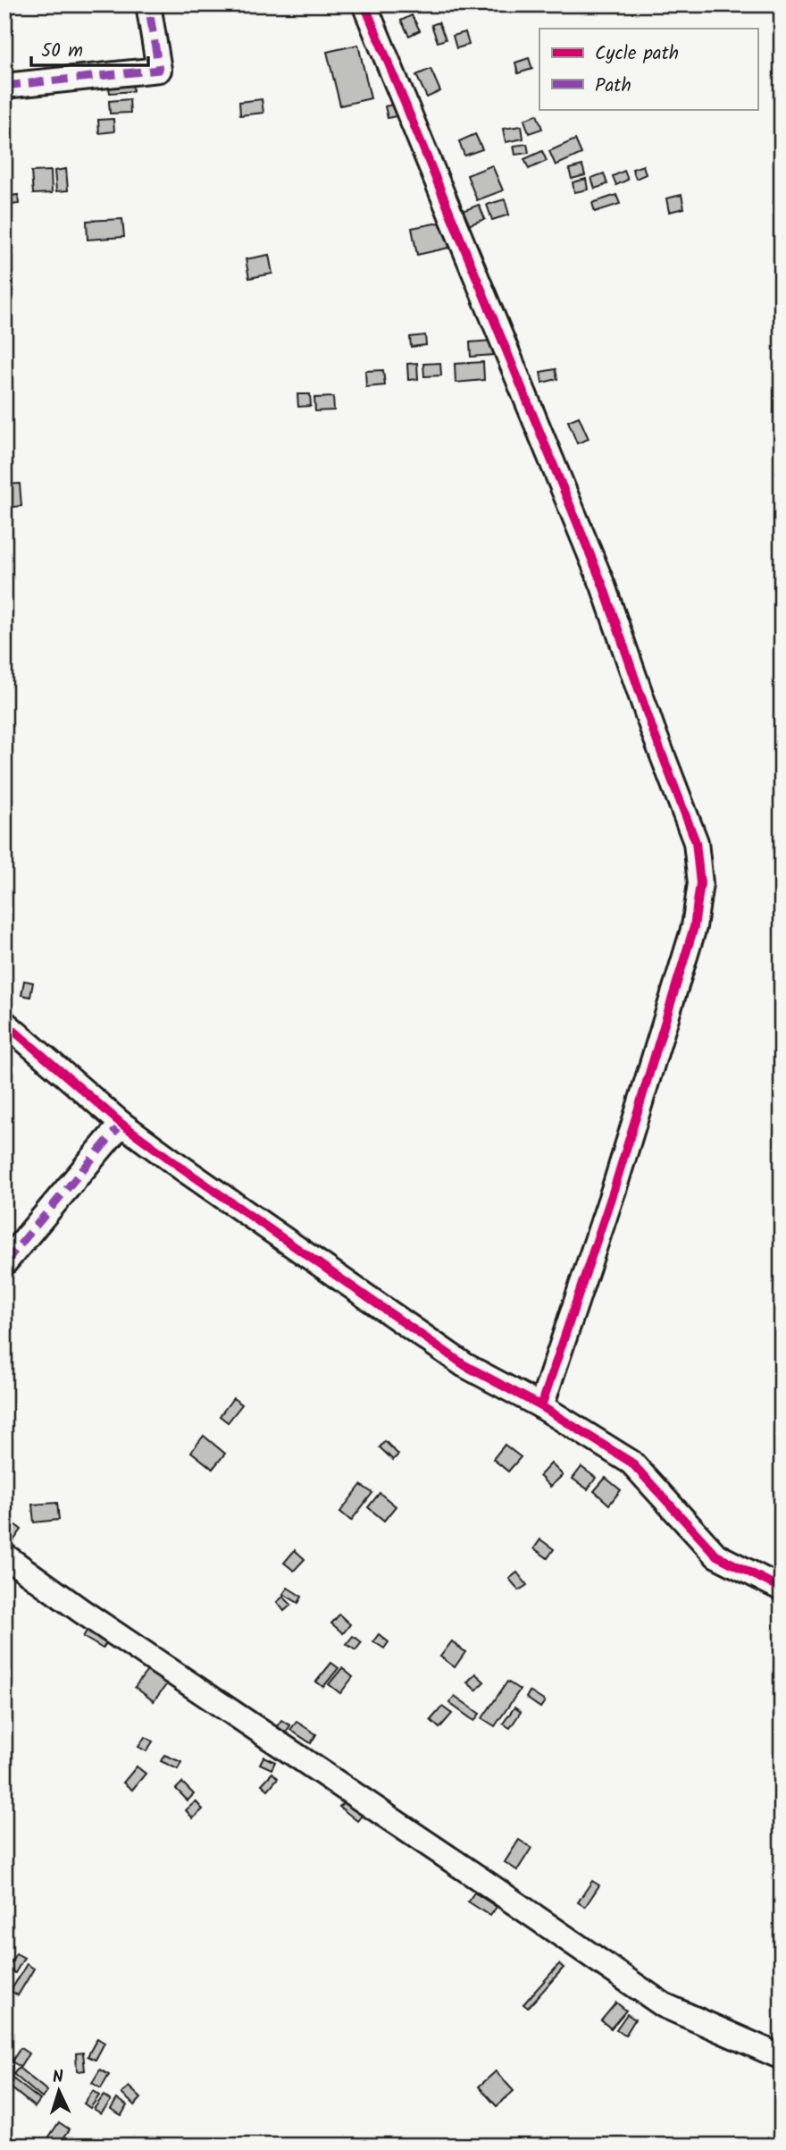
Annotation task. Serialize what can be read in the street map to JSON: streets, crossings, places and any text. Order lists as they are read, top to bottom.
{
  "legend": ["Cycle path", "Path"],
  "scale_bar": "50 m",
  "north": "top"
}
